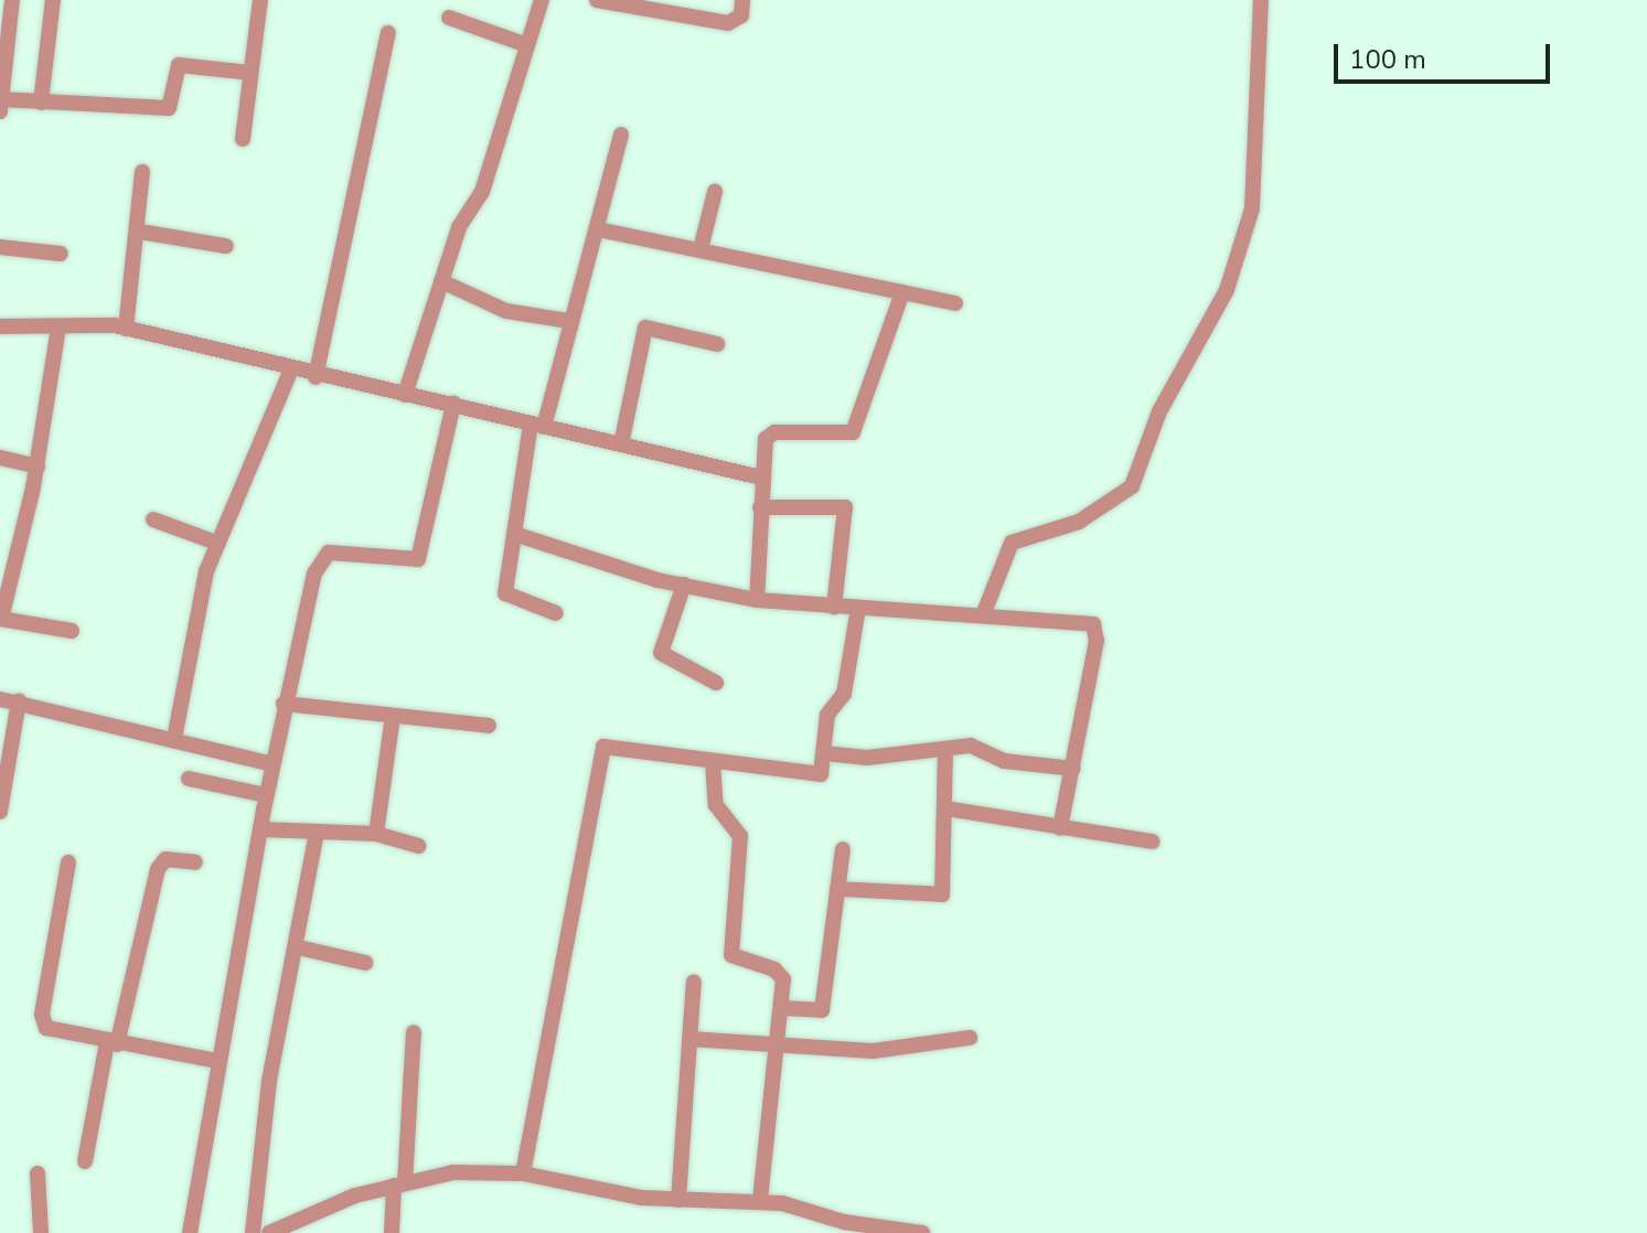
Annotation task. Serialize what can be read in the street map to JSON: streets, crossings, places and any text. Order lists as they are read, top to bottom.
{
  "scale_bar": "100 m"
}
